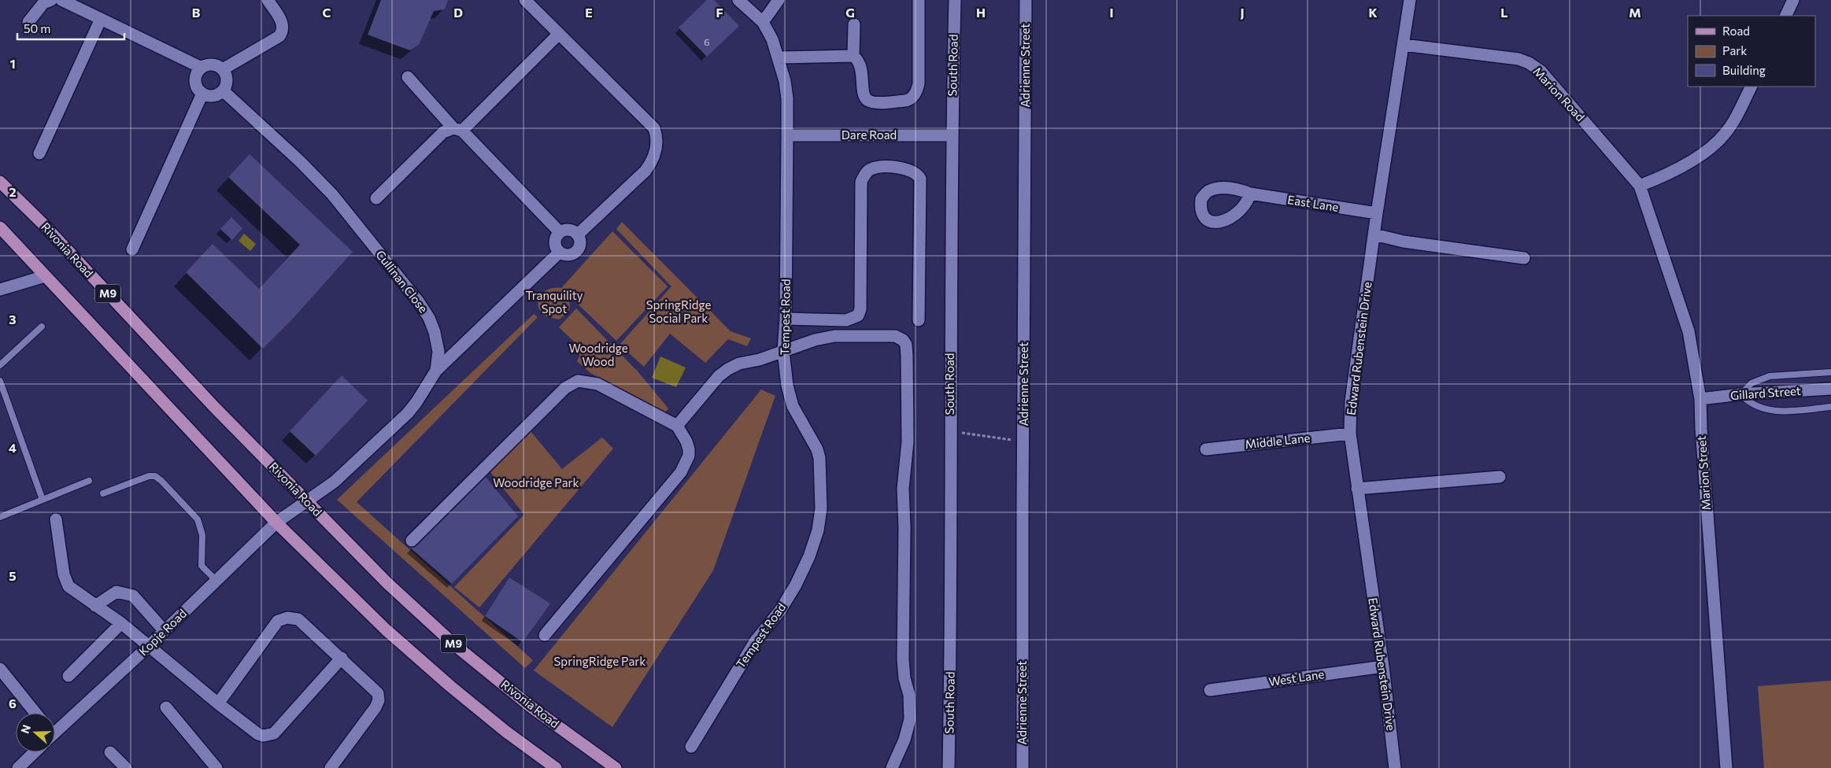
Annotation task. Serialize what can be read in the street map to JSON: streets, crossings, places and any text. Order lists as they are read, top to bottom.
{
  "streets": {
    "main road": ["Rivonia Road", "M9"],
    "street": [
      "South Road",
      "Adrienne Street",
      "Marion Road",
      "Dare Road",
      "East Lane",
      "Cullinan Close",
      "Tempest Road",
      "Edward Rubenstein Drive",
      "Gillard Street",
      "Middle Lane",
      "Marion Street",
      "Kopje Road",
      "West Lane"
    ]
  },
  "crossings": [
    ["South Road", "Dare Road"],
    ["Marion Road", "Edward Rubenstein Drive"],
    ["Marion Road", "Marion Street"],
    ["Dare Road", "Tempest Road"],
    ["East Lane", "Edward Rubenstein Drive"],
    ["Rivonia Road", "Cullinan Close"],
    ["Cullinan Close", "Kopje Road"],
    ["Edward Rubenstein Drive", "Middle Lane"],
    ["Edward Rubenstein Drive", "West Lane"],
    ["Gillard Street", "Marion Street"]
  ],
  "parks": [
    "Tranquility Spot",
    "SpringRidge Social Park",
    "Woodridge Wood",
    "Woodridge Park",
    "SpringRidge Park"
  ],
  "house_numbers": ["6"],
  "legend": ["Road", "Park", "Building"],
  "scale_bar": "50 m",
  "north": "left",
  "grid": {
    "columns": [
      "B",
      "C",
      "D",
      "E",
      "F",
      "G",
      "H",
      "I",
      "J",
      "K",
      "L",
      "M"
    ],
    "rows": [
      "1",
      "2",
      "3",
      "4",
      "5",
      "6"
    ]
  }
}
